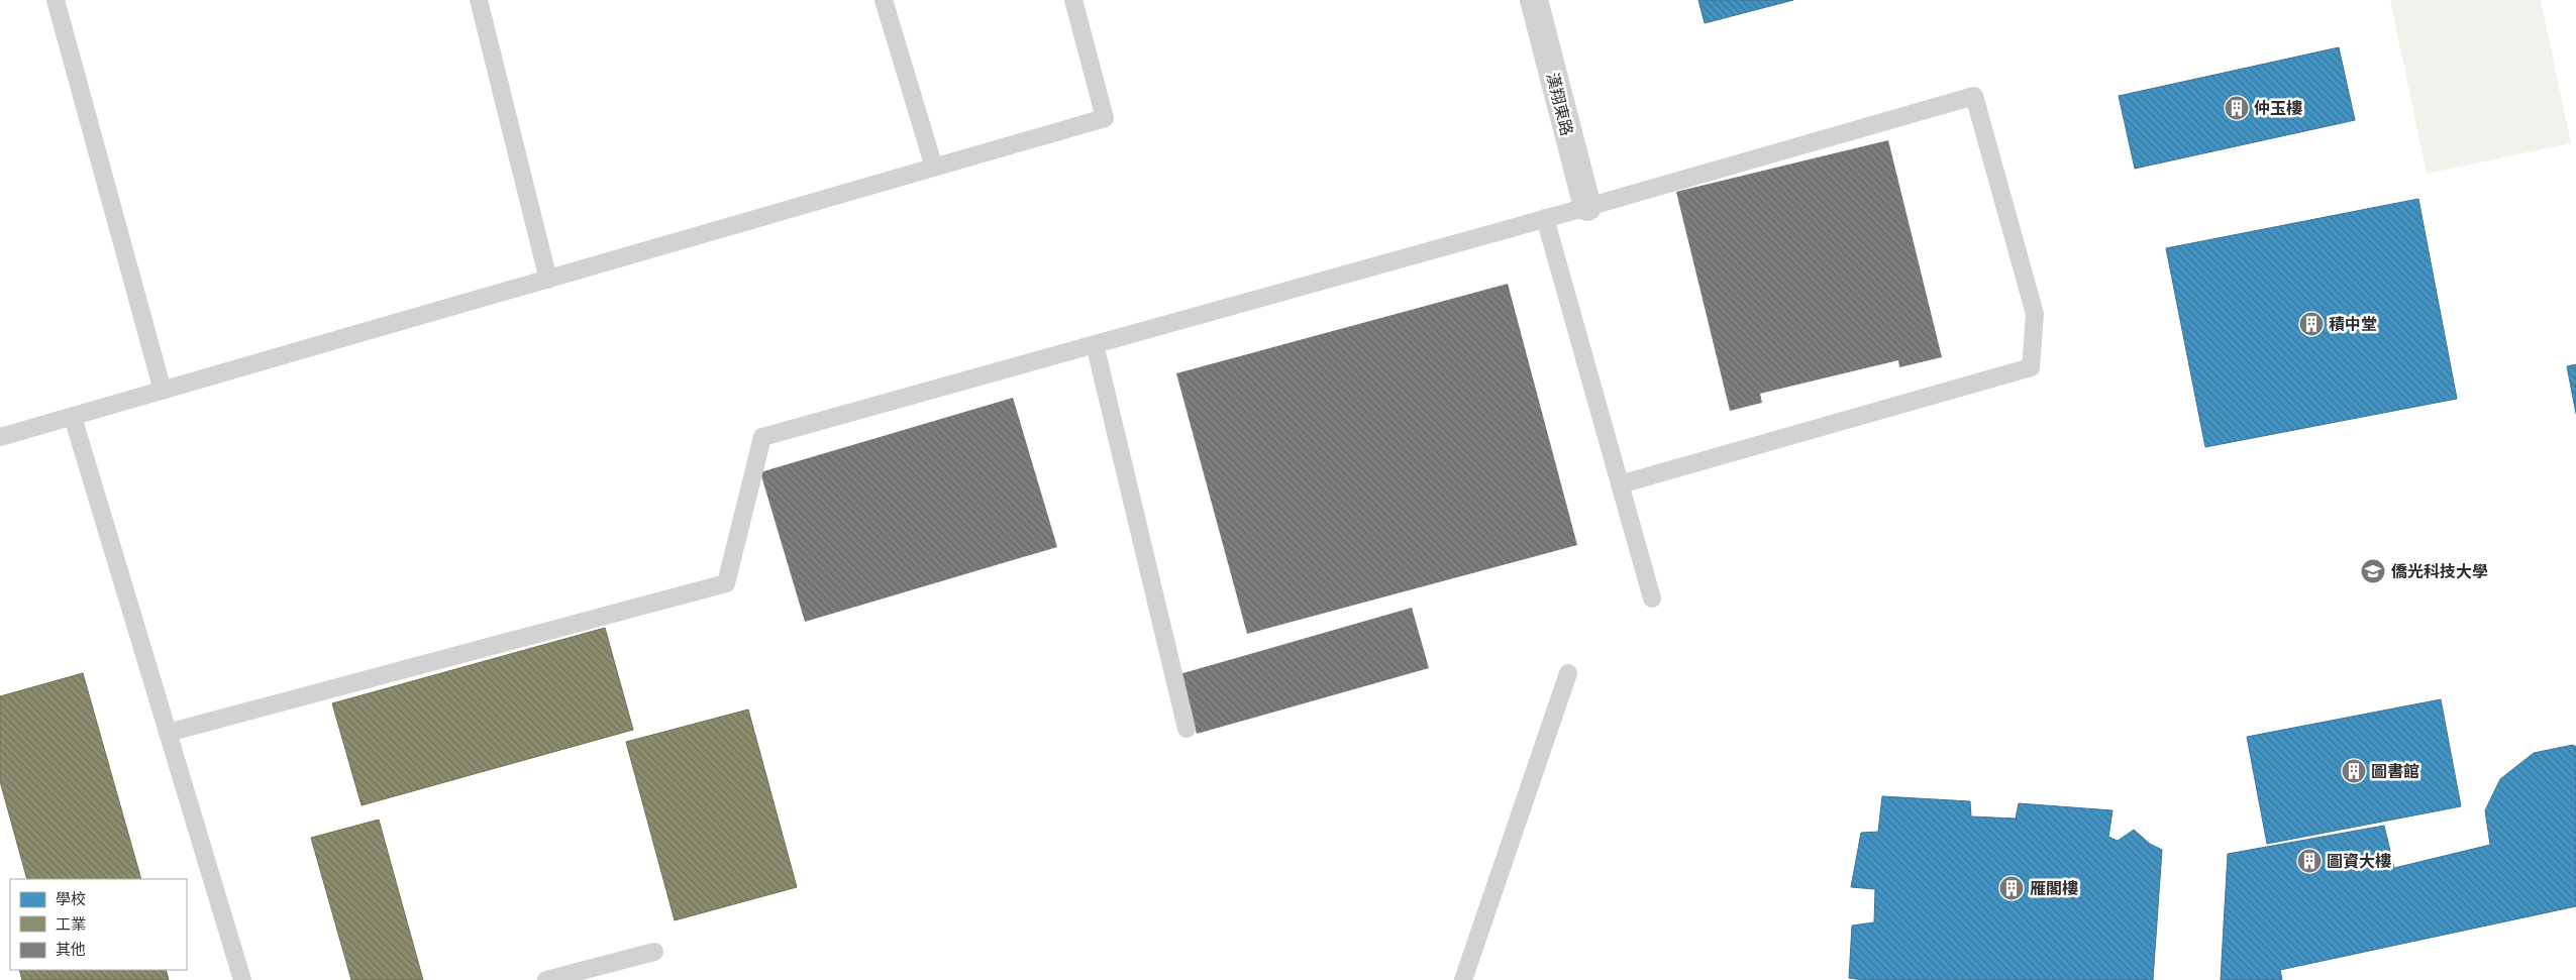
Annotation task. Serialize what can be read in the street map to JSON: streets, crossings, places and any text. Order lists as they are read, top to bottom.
{
  "streets": {
    "street": ["漢翔東路"]
  },
  "places": {
    "building": [
      "仲玉樓",
      "積中堂",
      "圖書館",
      "圖資大樓",
      "雁閣樓"
    ],
    "school or university": ["僑光科技大學"]
  },
  "legend": ["學校", "工業", "其他"]
}
